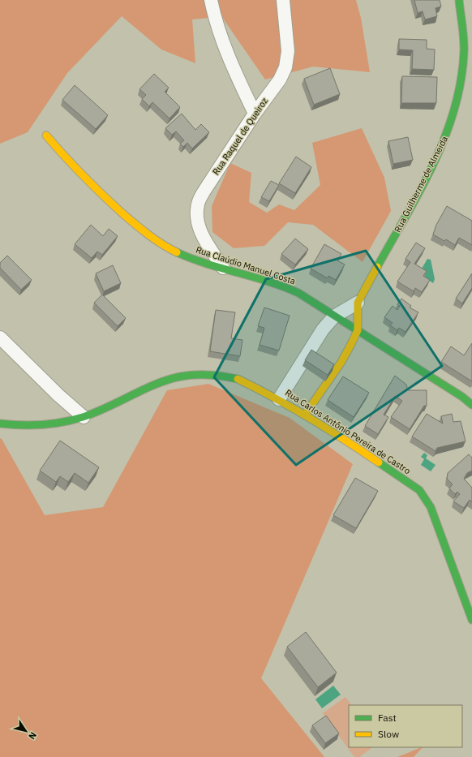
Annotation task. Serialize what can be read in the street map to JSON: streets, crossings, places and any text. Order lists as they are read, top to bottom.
{
  "streets": {
    "street": [
      "Rua Raquel de Queiroz",
      "Rua Guilherme de Almeida",
      "Rua Claúdio Manuel Costa",
      "Rua Carlos Antônio Pereira de Castro"
    ]
  },
  "crossings": [
    ["Rua Raquel de Queiroz", "Rua Claúdio Manuel Costa"],
    ["Rua Guilherme de Almeida", "Rua Claúdio Manuel Costa"]
  ],
  "legend": ["Fast", "Slow"],
  "north": "bottom right"
}
